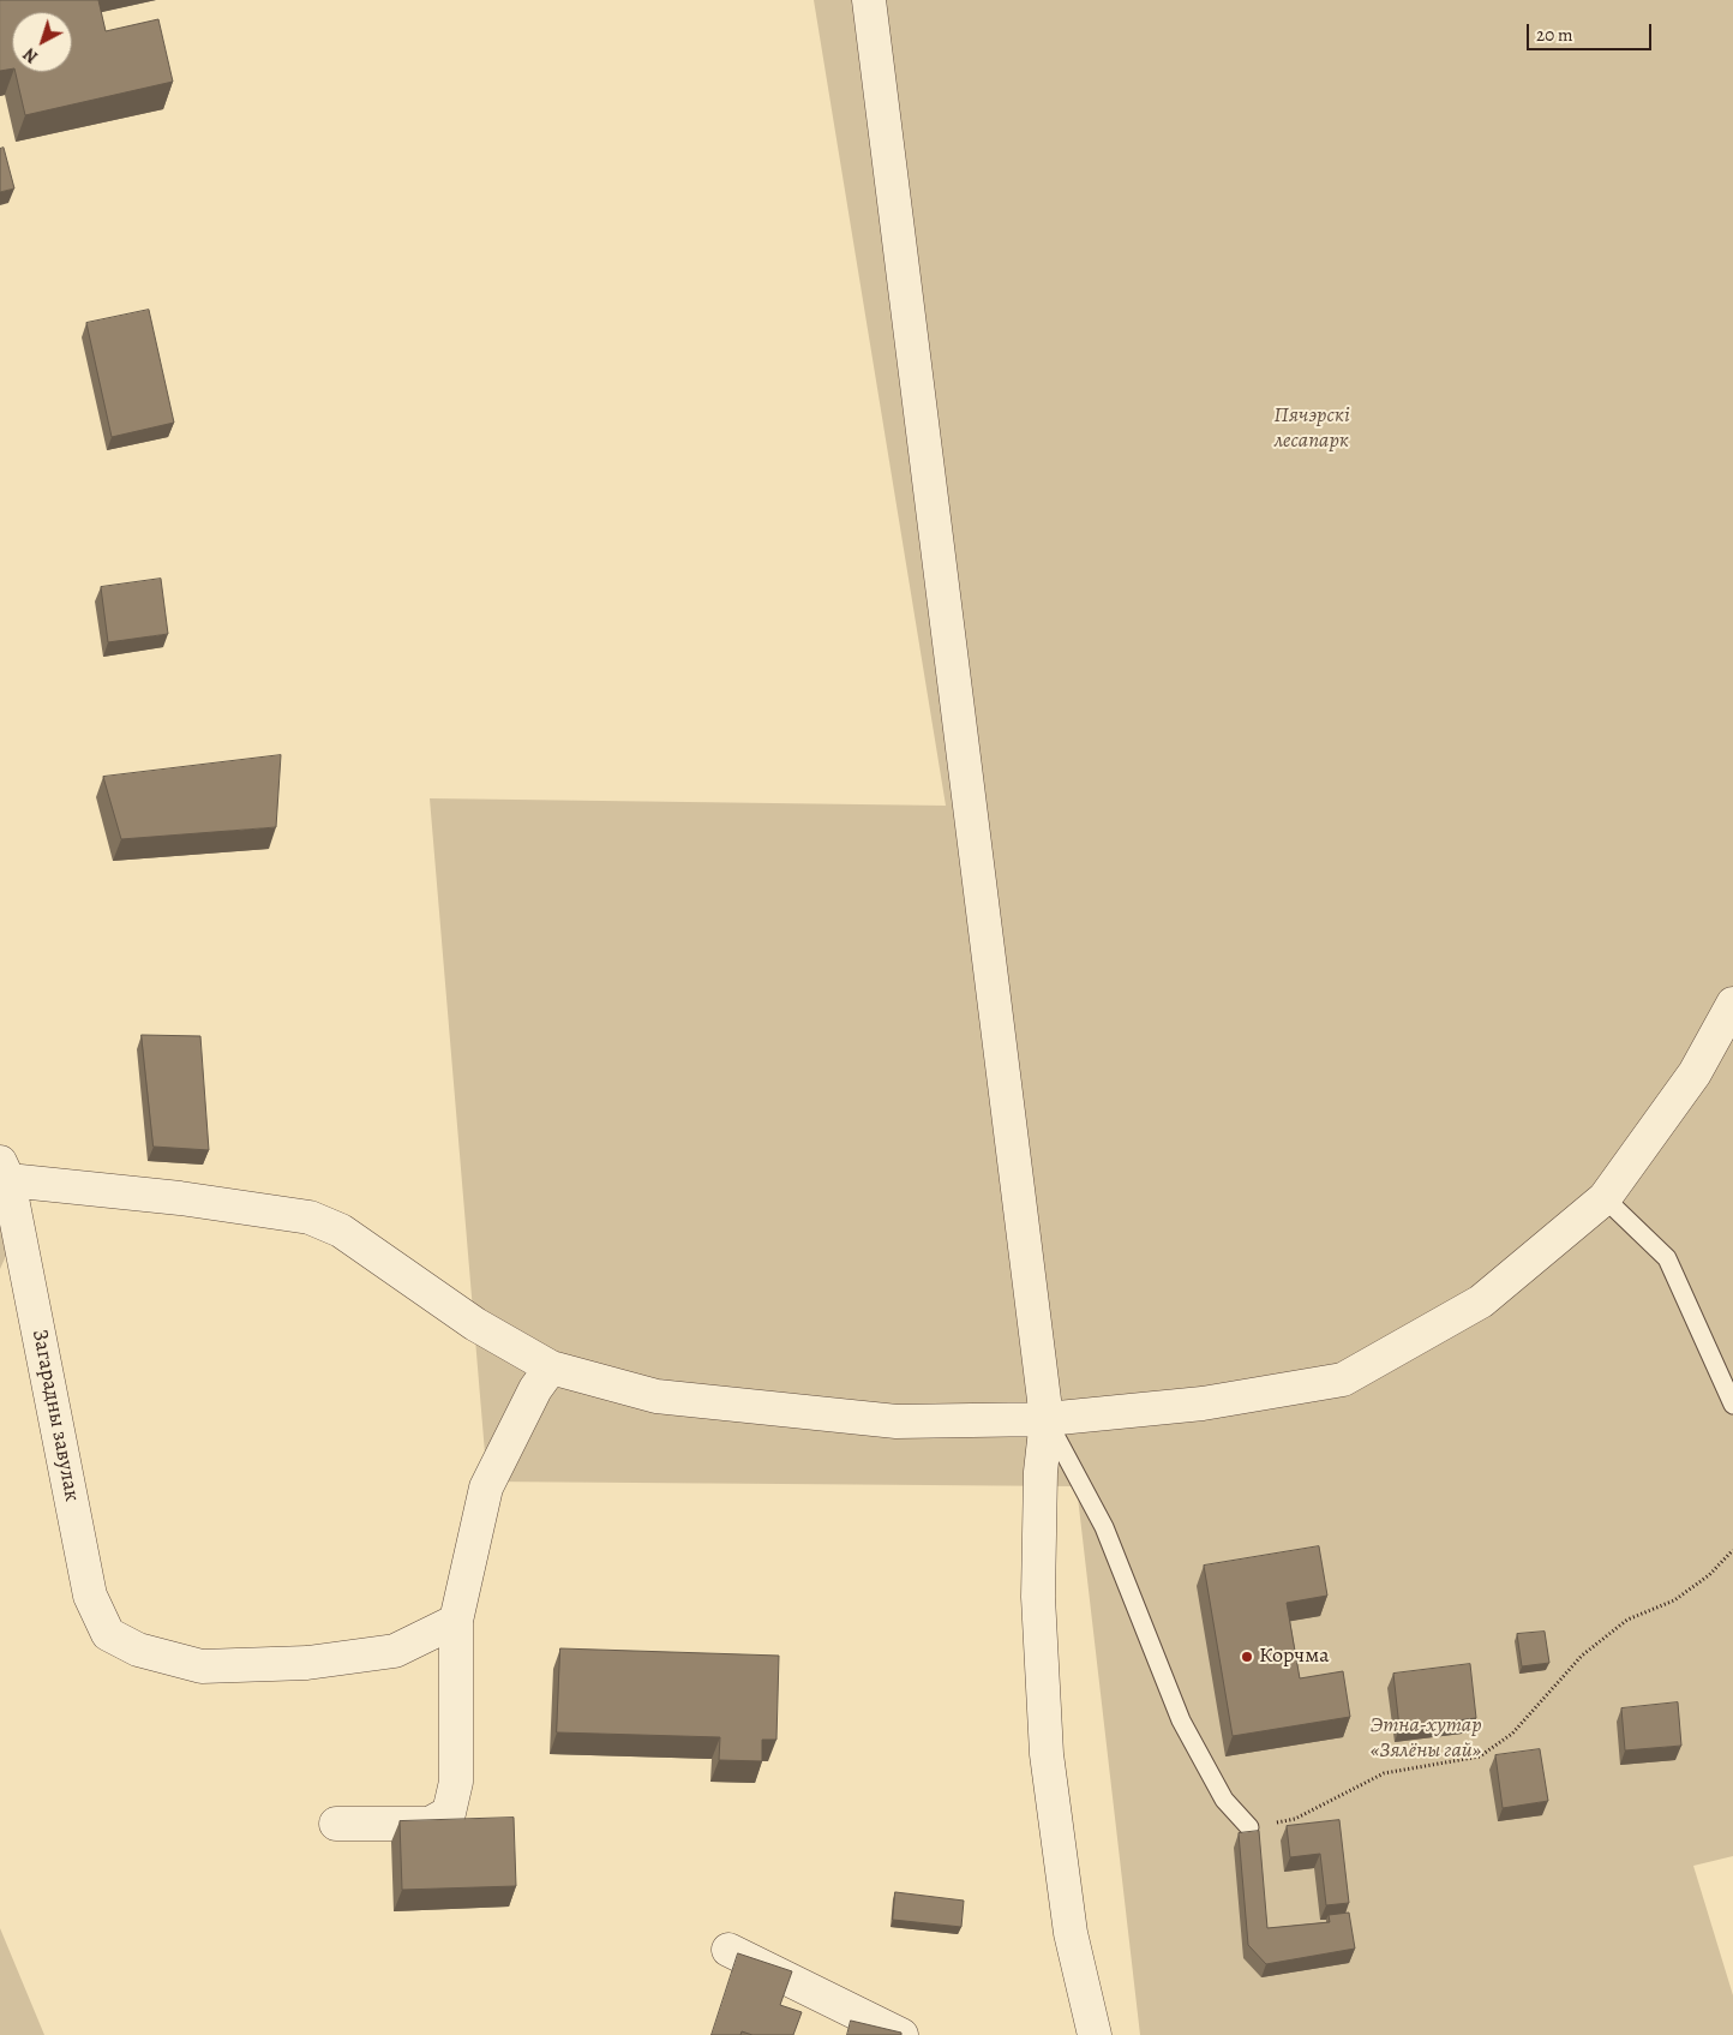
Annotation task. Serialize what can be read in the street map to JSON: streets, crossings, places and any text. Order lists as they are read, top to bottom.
{
  "streets": {
    "street": ["Загарадны завулак"]
  },
  "parks": ["Пячэрскі лесапарк", "Этна-хутар «Зялёны гай»"],
  "places": ["Корчма"],
  "scale_bar": "20 m",
  "north": "bottom left"
}
